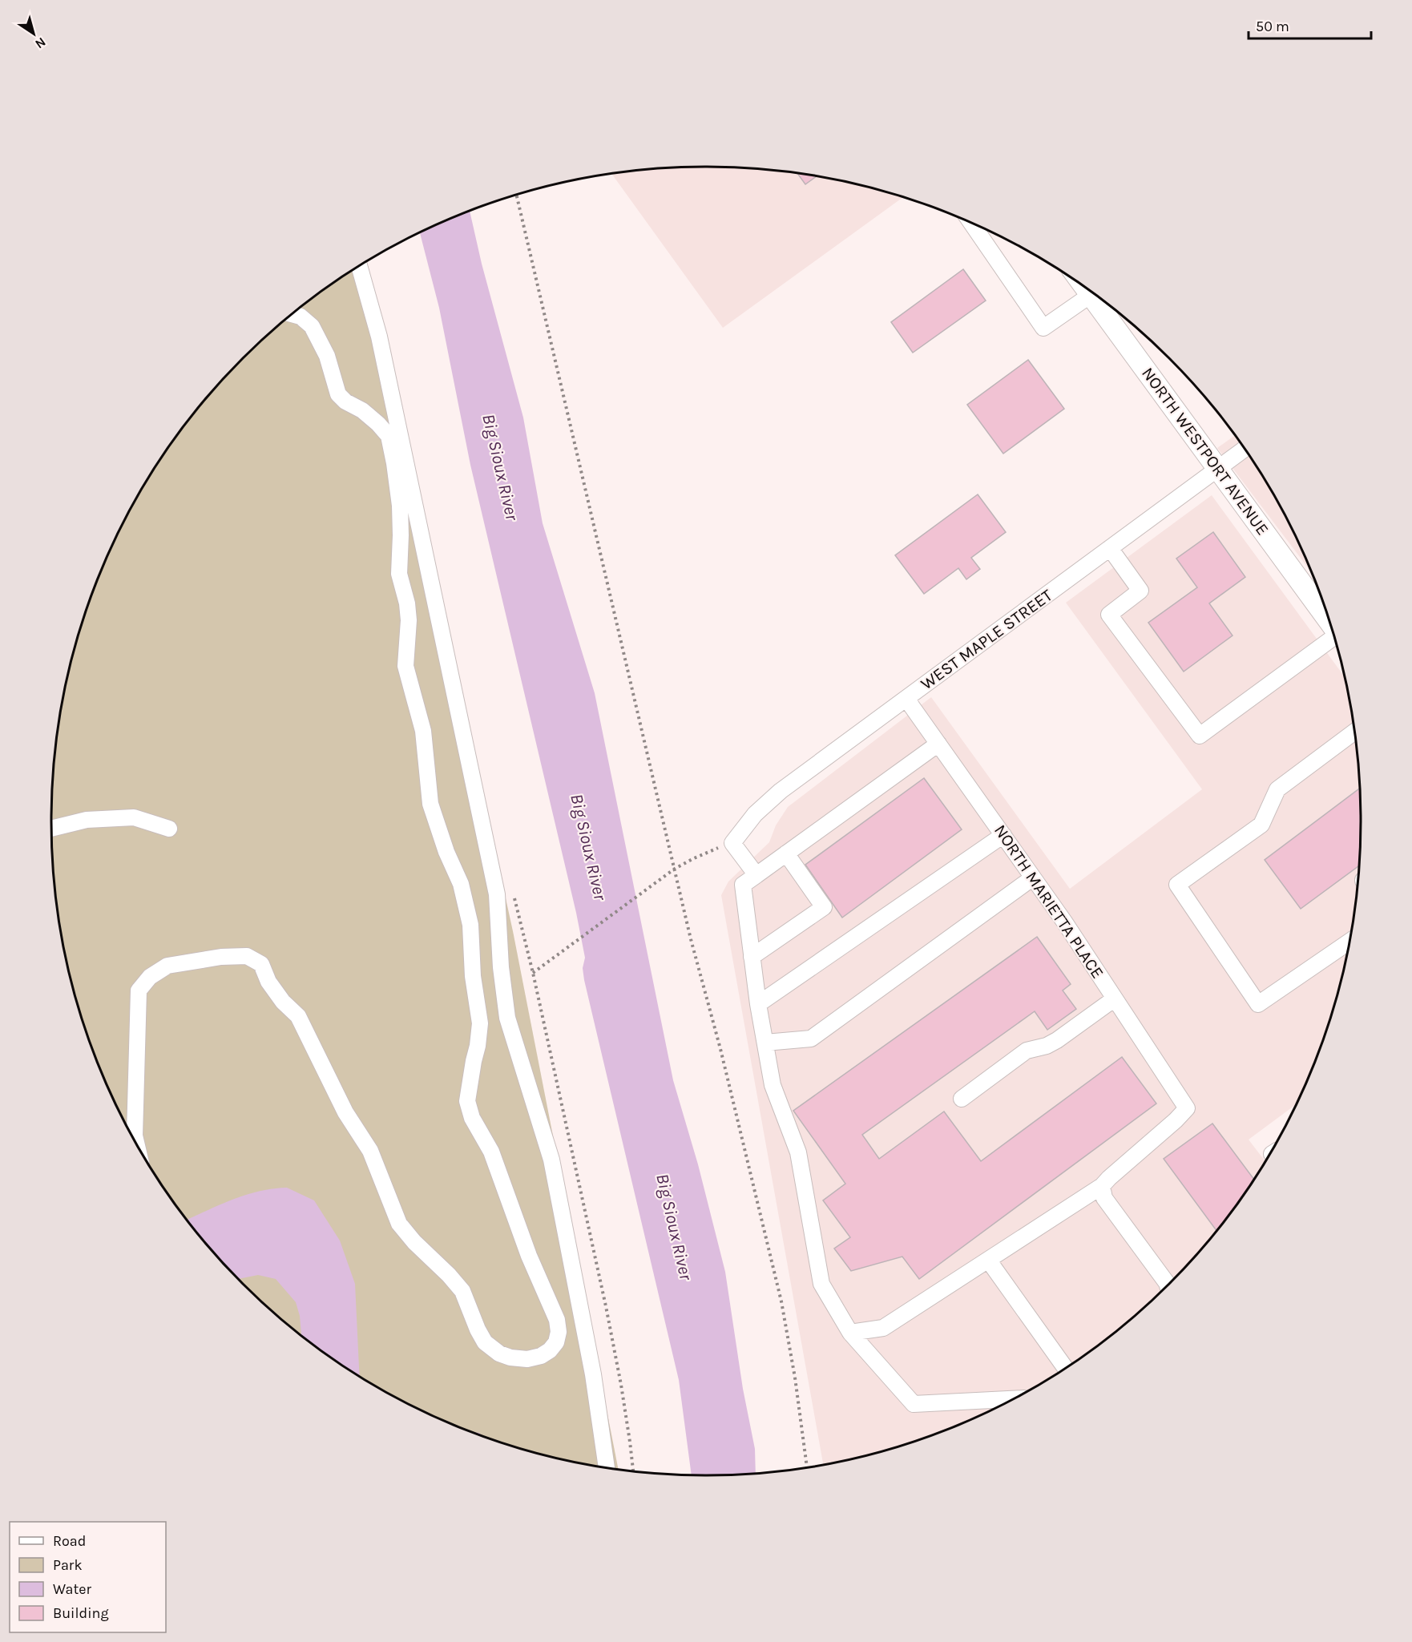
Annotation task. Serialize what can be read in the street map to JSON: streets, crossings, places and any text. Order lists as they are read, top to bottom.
{
  "streets": {
    "main road": ["NORTH WESTPORT AVENUE"],
    "street": ["WEST MAPLE STREET", "NORTH MARIETTA PLACE"]
  },
  "crossings": [
    ["NORTH WESTPORT AVENUE", "WEST MAPLE STREET"],
    ["WEST MAPLE STREET", "NORTH MARIETTA PLACE"]
  ],
  "water": ["Big Sioux River"],
  "legend": [
    "Road",
    "Park",
    "Water",
    "Building"
  ],
  "scale_bar": "50 m",
  "north": "bottom right"
}
